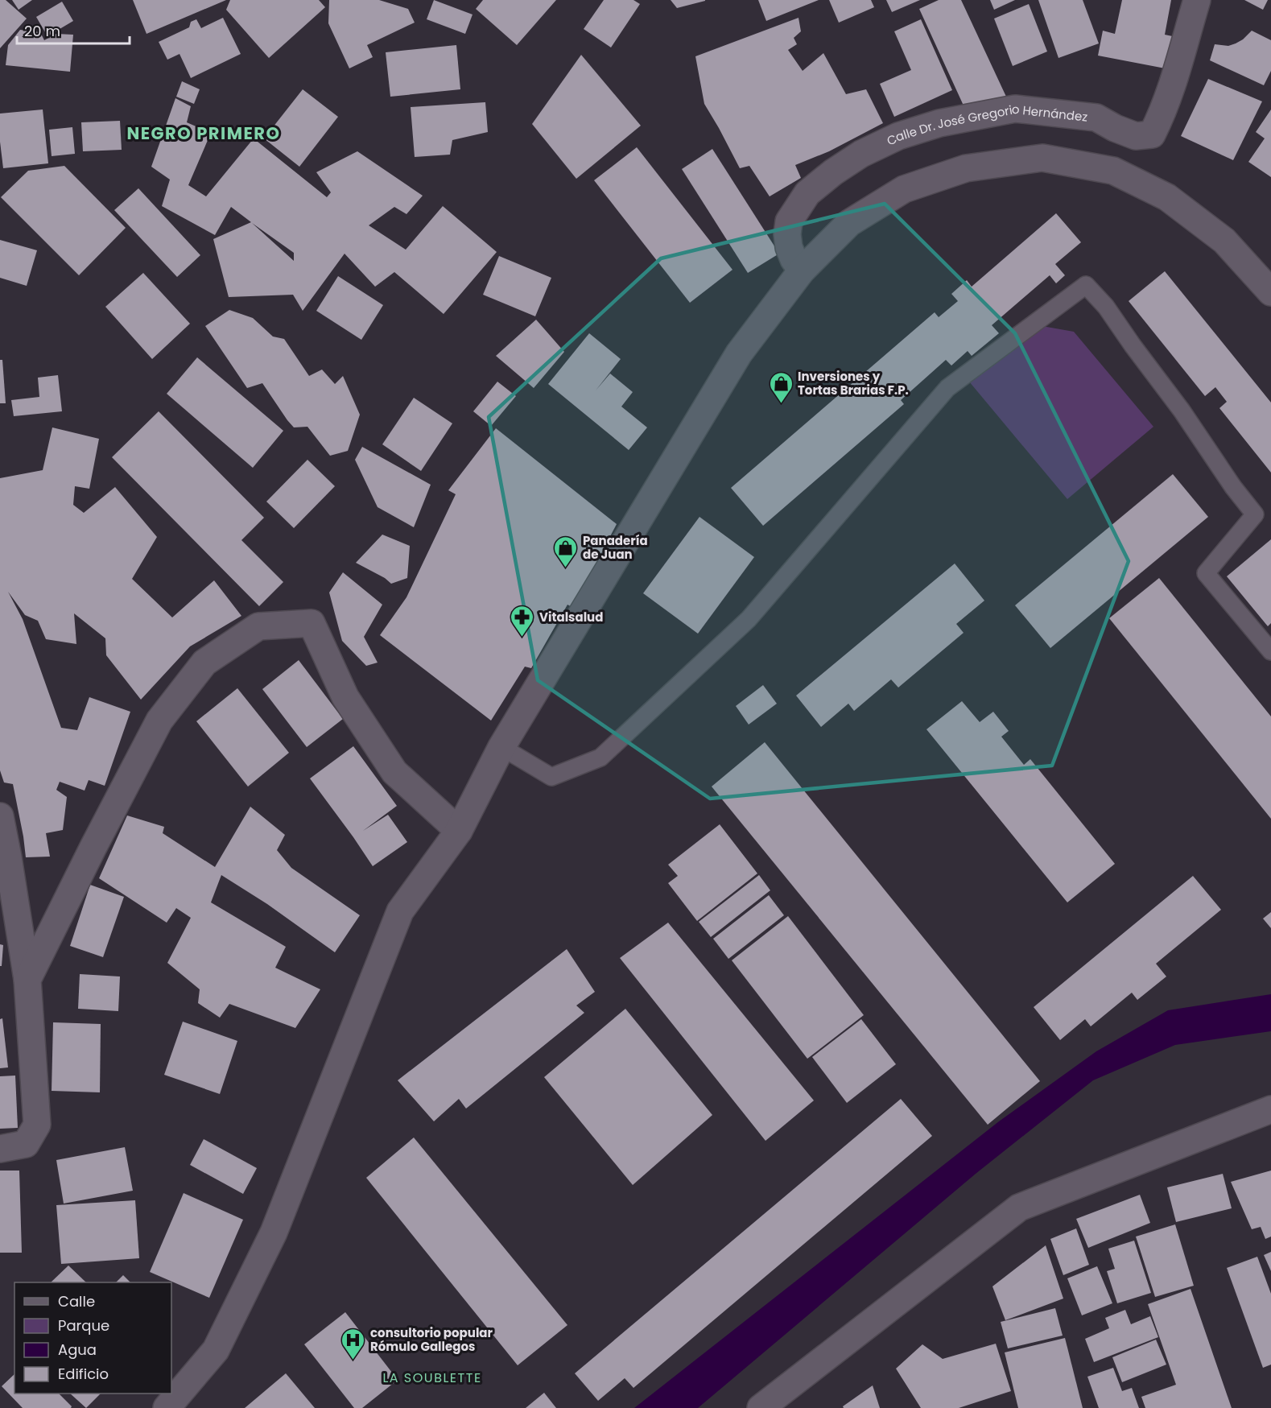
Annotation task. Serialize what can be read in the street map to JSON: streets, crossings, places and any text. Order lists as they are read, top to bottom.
{
  "streets": {
    "street": ["Calle Dr. José Gregorio Hernández"]
  },
  "districts": ["NEGRO PRIMERO", "LA SOUBLETTE"],
  "places": {
    "shop": ["Inversiones y Tortas Brarias F.P.", "Panadería de Juan"],
    "pharmacy": ["Vitalsalud"],
    "hospital": ["consultorio popular Rómulo Gallegos"]
  },
  "legend": [
    "Calle",
    "Parque",
    "Agua",
    "Edificio"
  ],
  "scale_bar": "20 m"
}
